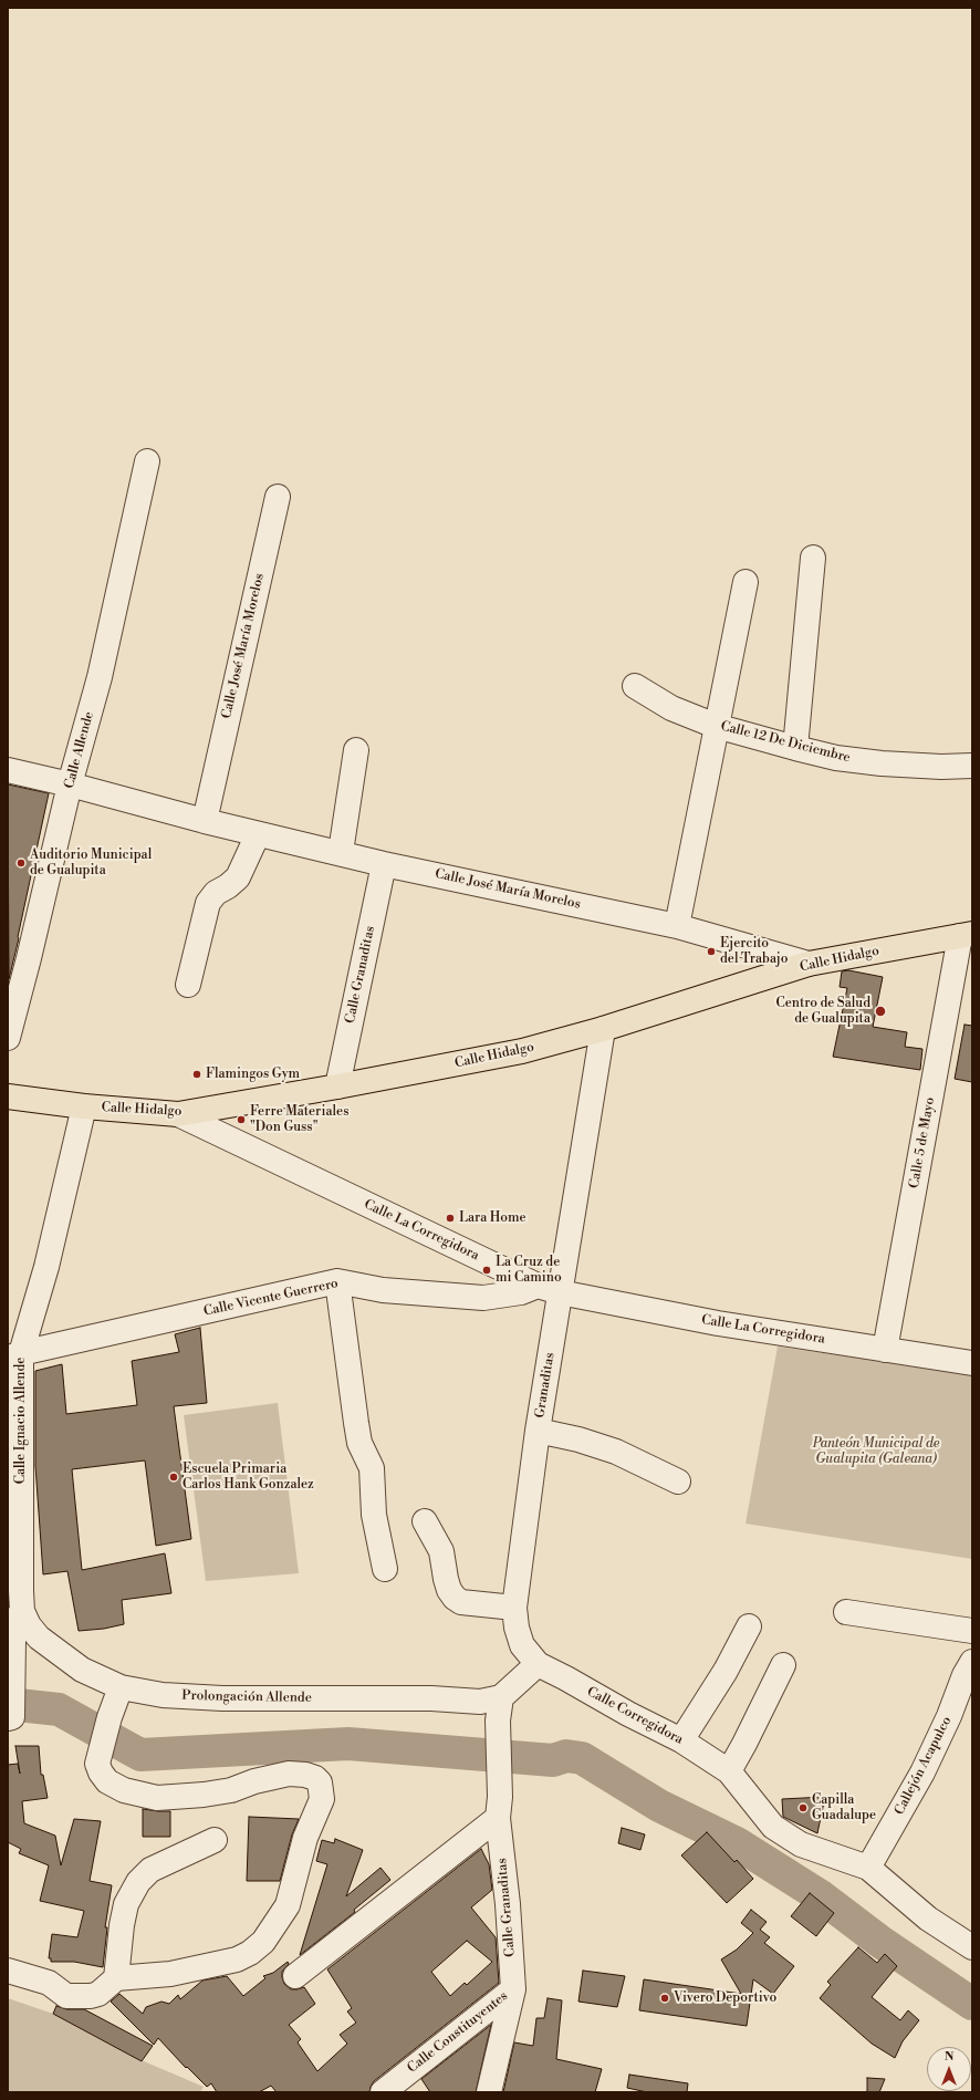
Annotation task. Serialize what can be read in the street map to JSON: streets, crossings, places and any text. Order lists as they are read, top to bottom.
{
  "streets": {
    "main road": ["Calle Hidalgo"],
    "street": [
      "Calle José María Morelos",
      "Calle 12 De Diciembre",
      "Calle Allende",
      "Calle Granaditas",
      "Calle 5 de Mayo",
      "Calle La Corregidora",
      "Calle Vicente Guerrero",
      "Granaditas",
      "Calle Ignacio Allende",
      "Prolongación Allende",
      "Calle Corregidora",
      "Callejón Acapulco",
      "Calle Constituyentes"
    ]
  },
  "crossings": [
    ["Calle José María Morelos", "Calle Allende"],
    ["Calle José María Morelos", "Calle Hidalgo"],
    ["Calle José María Morelos", "Calle Granaditas"],
    ["Calle Hidalgo", "Calle Granaditas"],
    ["Calle Hidalgo", "Calle 5 de Mayo"],
    ["Calle Hidalgo", "Calle La Corregidora"],
    ["Calle Hidalgo", "Granaditas"],
    ["Calle Hidalgo", "Calle Ignacio Allende"],
    ["Calle Granaditas", "Prolongación Allende"],
    ["Calle Granaditas", "Calle Constituyentes"],
    ["Calle 5 de Mayo", "Calle La Corregidora"],
    ["Calle La Corregidora", "Calle Vicente Guerrero"],
    ["Calle La Corregidora", "Granaditas"],
    ["Calle Vicente Guerrero", "Granaditas"],
    ["Calle Vicente Guerrero", "Calle Ignacio Allende"],
    ["Granaditas", "Calle Corregidora"],
    ["Calle Ignacio Allende", "Prolongación Allende"],
    ["Calle Corregidora", "Callejón Acapulco"]
  ],
  "parks": ["Panteón Municipal de Gualupita (Galeana)"],
  "places": [
    "Auditorio Municipal de Gualupita",
    "Ejercito del Trabajo",
    "Centro de Salud de Gualupita",
    "Flamingos Gym",
    "Ferre Materiales \"Don Guss\"",
    "Lara Home",
    "La Cruz de mi Camino",
    "Escuela Primaria Carlos Hank Gonzalez",
    "Capilla Guadalupe",
    "Vivero Deportivo"
  ],
  "north": "top"
}
